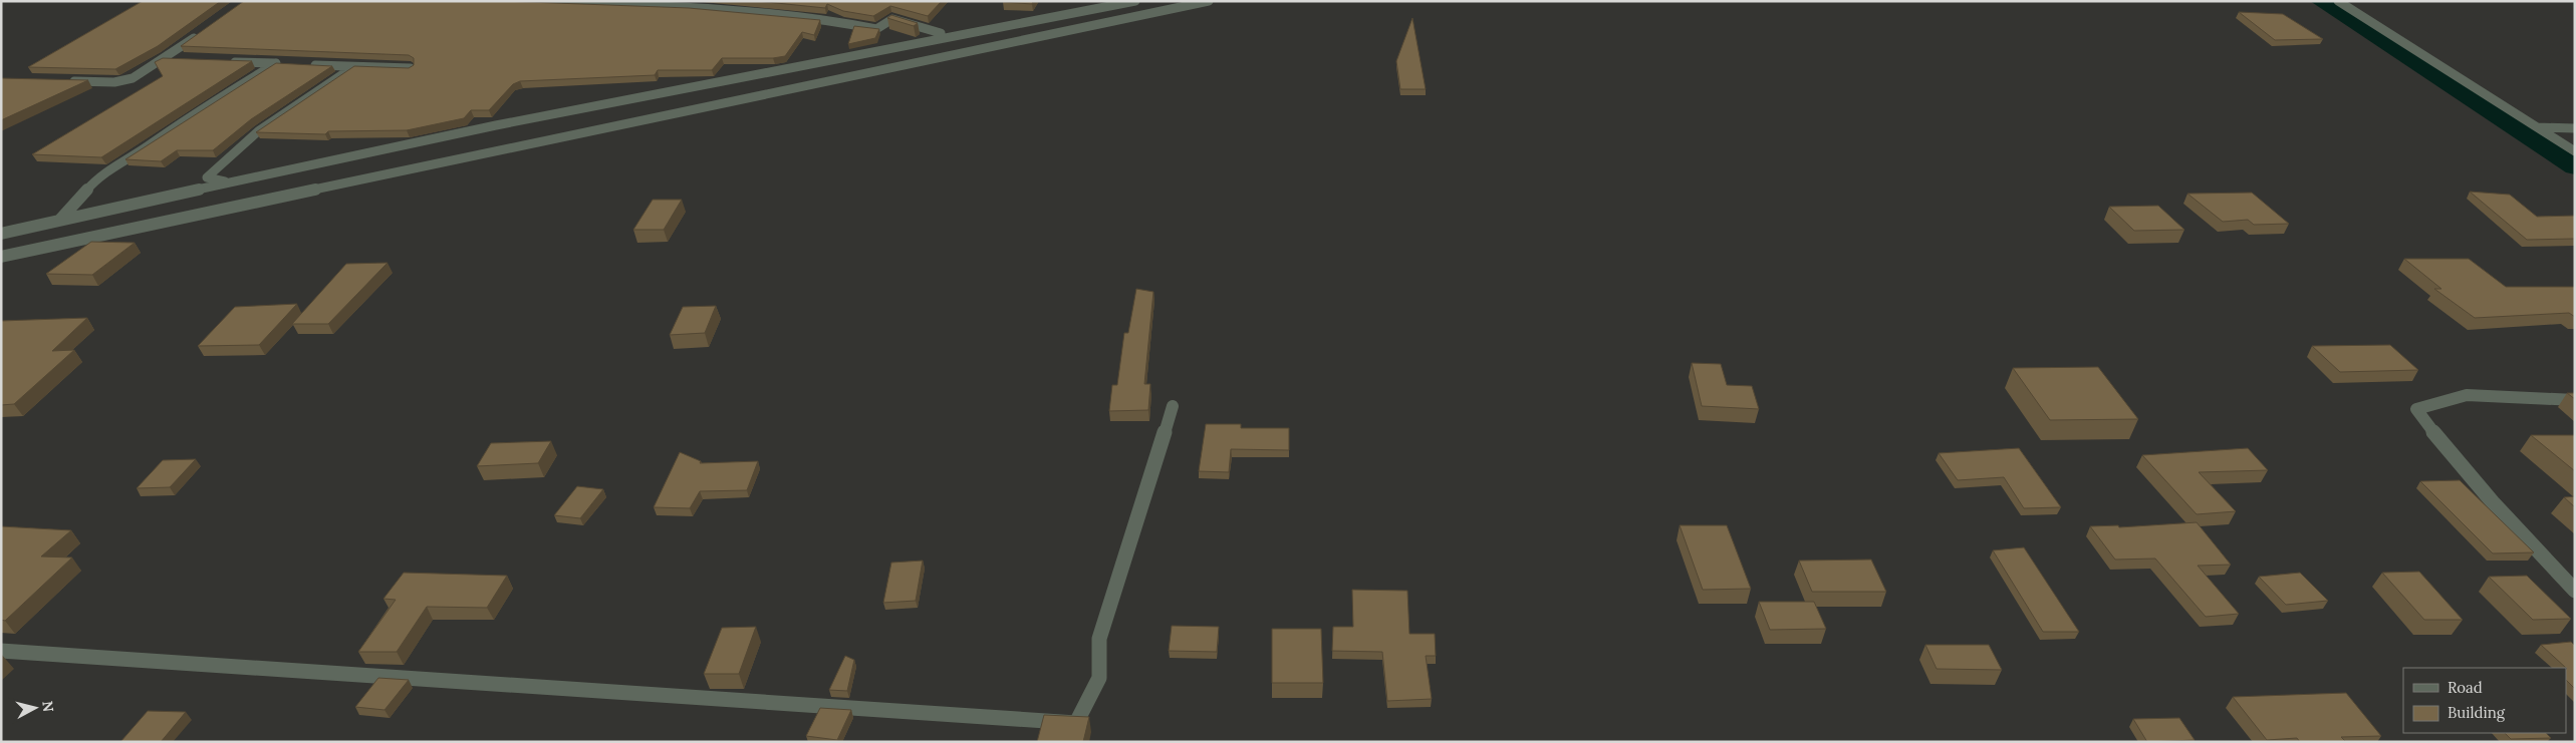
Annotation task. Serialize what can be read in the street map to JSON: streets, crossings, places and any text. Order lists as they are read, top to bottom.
{
  "legend": ["Road", "Building"],
  "north": "right"
}
